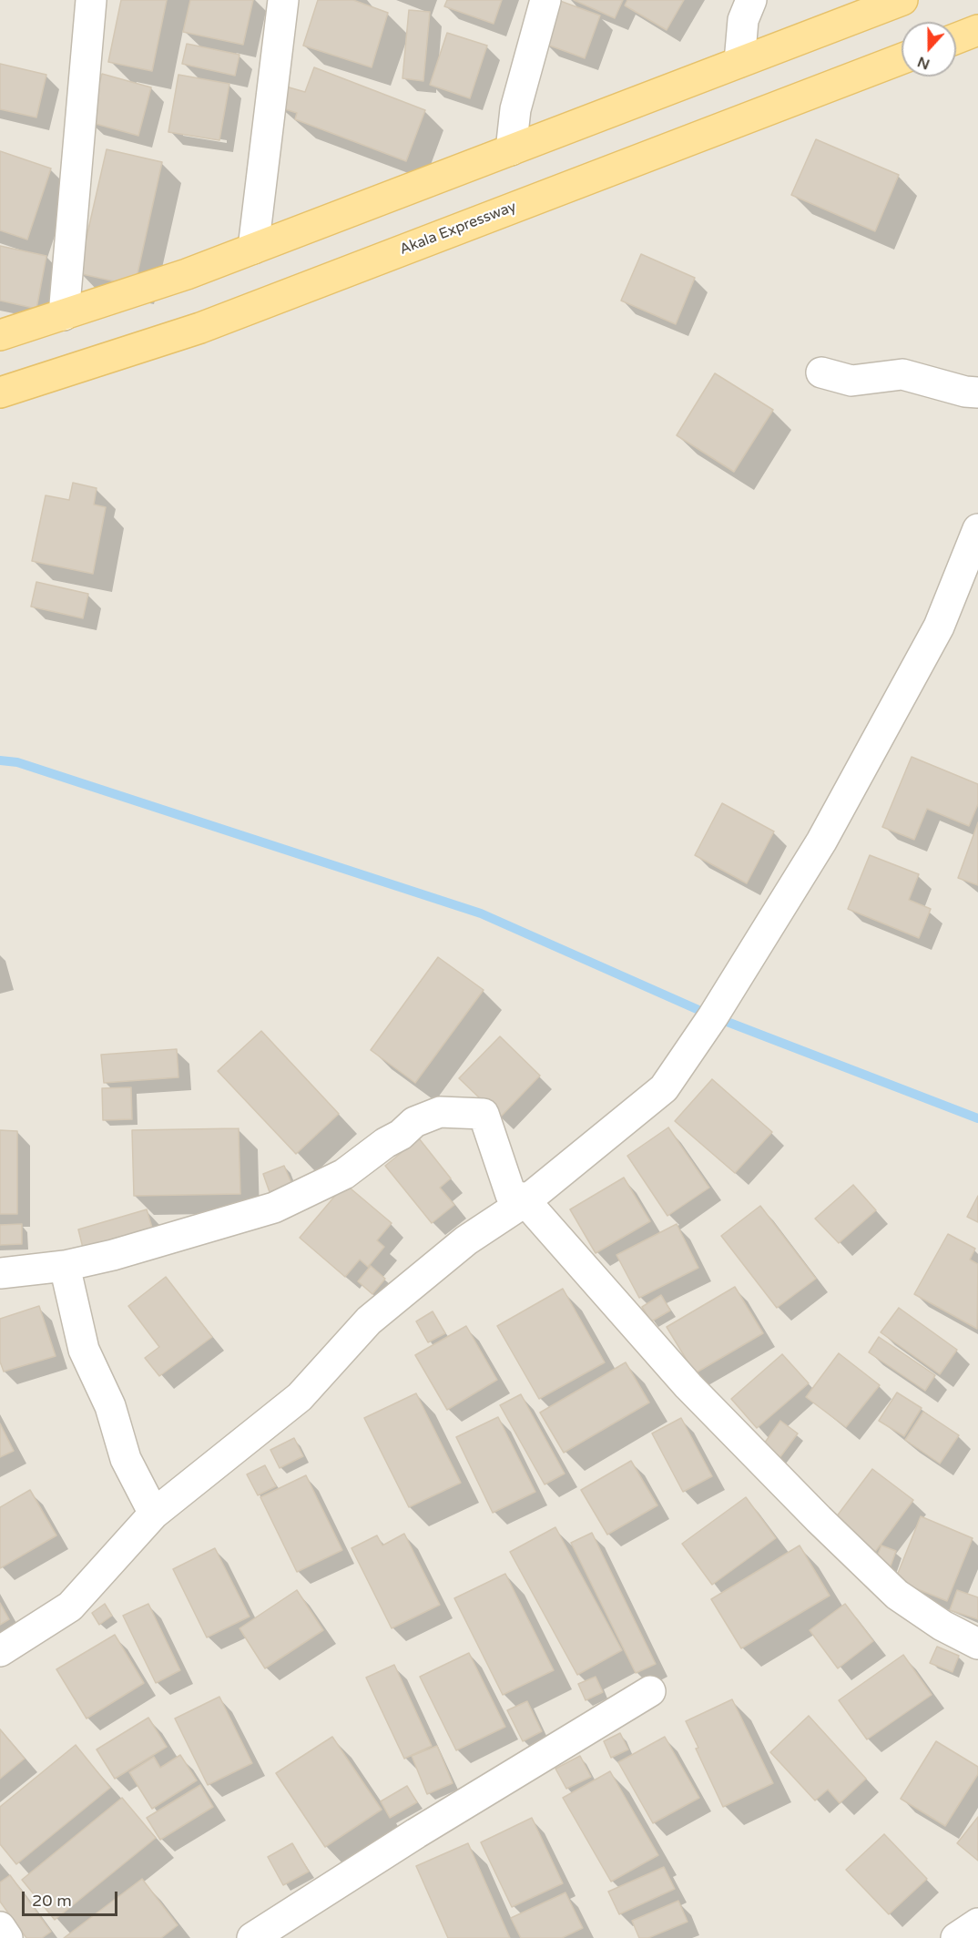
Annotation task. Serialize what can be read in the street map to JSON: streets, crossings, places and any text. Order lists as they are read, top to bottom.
{
  "streets": {
    "main road": ["Akala Expressway"]
  },
  "scale_bar": "20 m",
  "north": "bottom"
}
